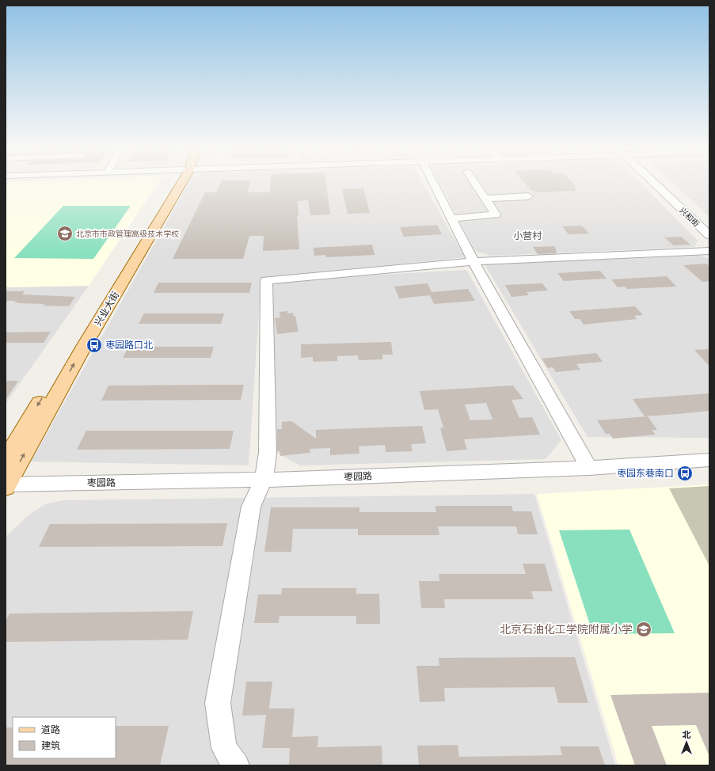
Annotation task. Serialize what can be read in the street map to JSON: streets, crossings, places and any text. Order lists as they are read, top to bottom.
{
  "streets": {
    "main road": ["兴业大街"],
    "street": ["兴和街", "枣园路"]
  },
  "crossings": [
    ["兴业大街", "枣园路"]
  ],
  "districts": ["小营村"],
  "places": {
    "school or university": ["北京市市政管理高级技术学校", "北京石油化工学院附属小学"],
    "bus stop": ["枣园路口北", "枣园东巷南口"]
  },
  "legend": ["道路", "建筑"],
  "north": "top"
}
